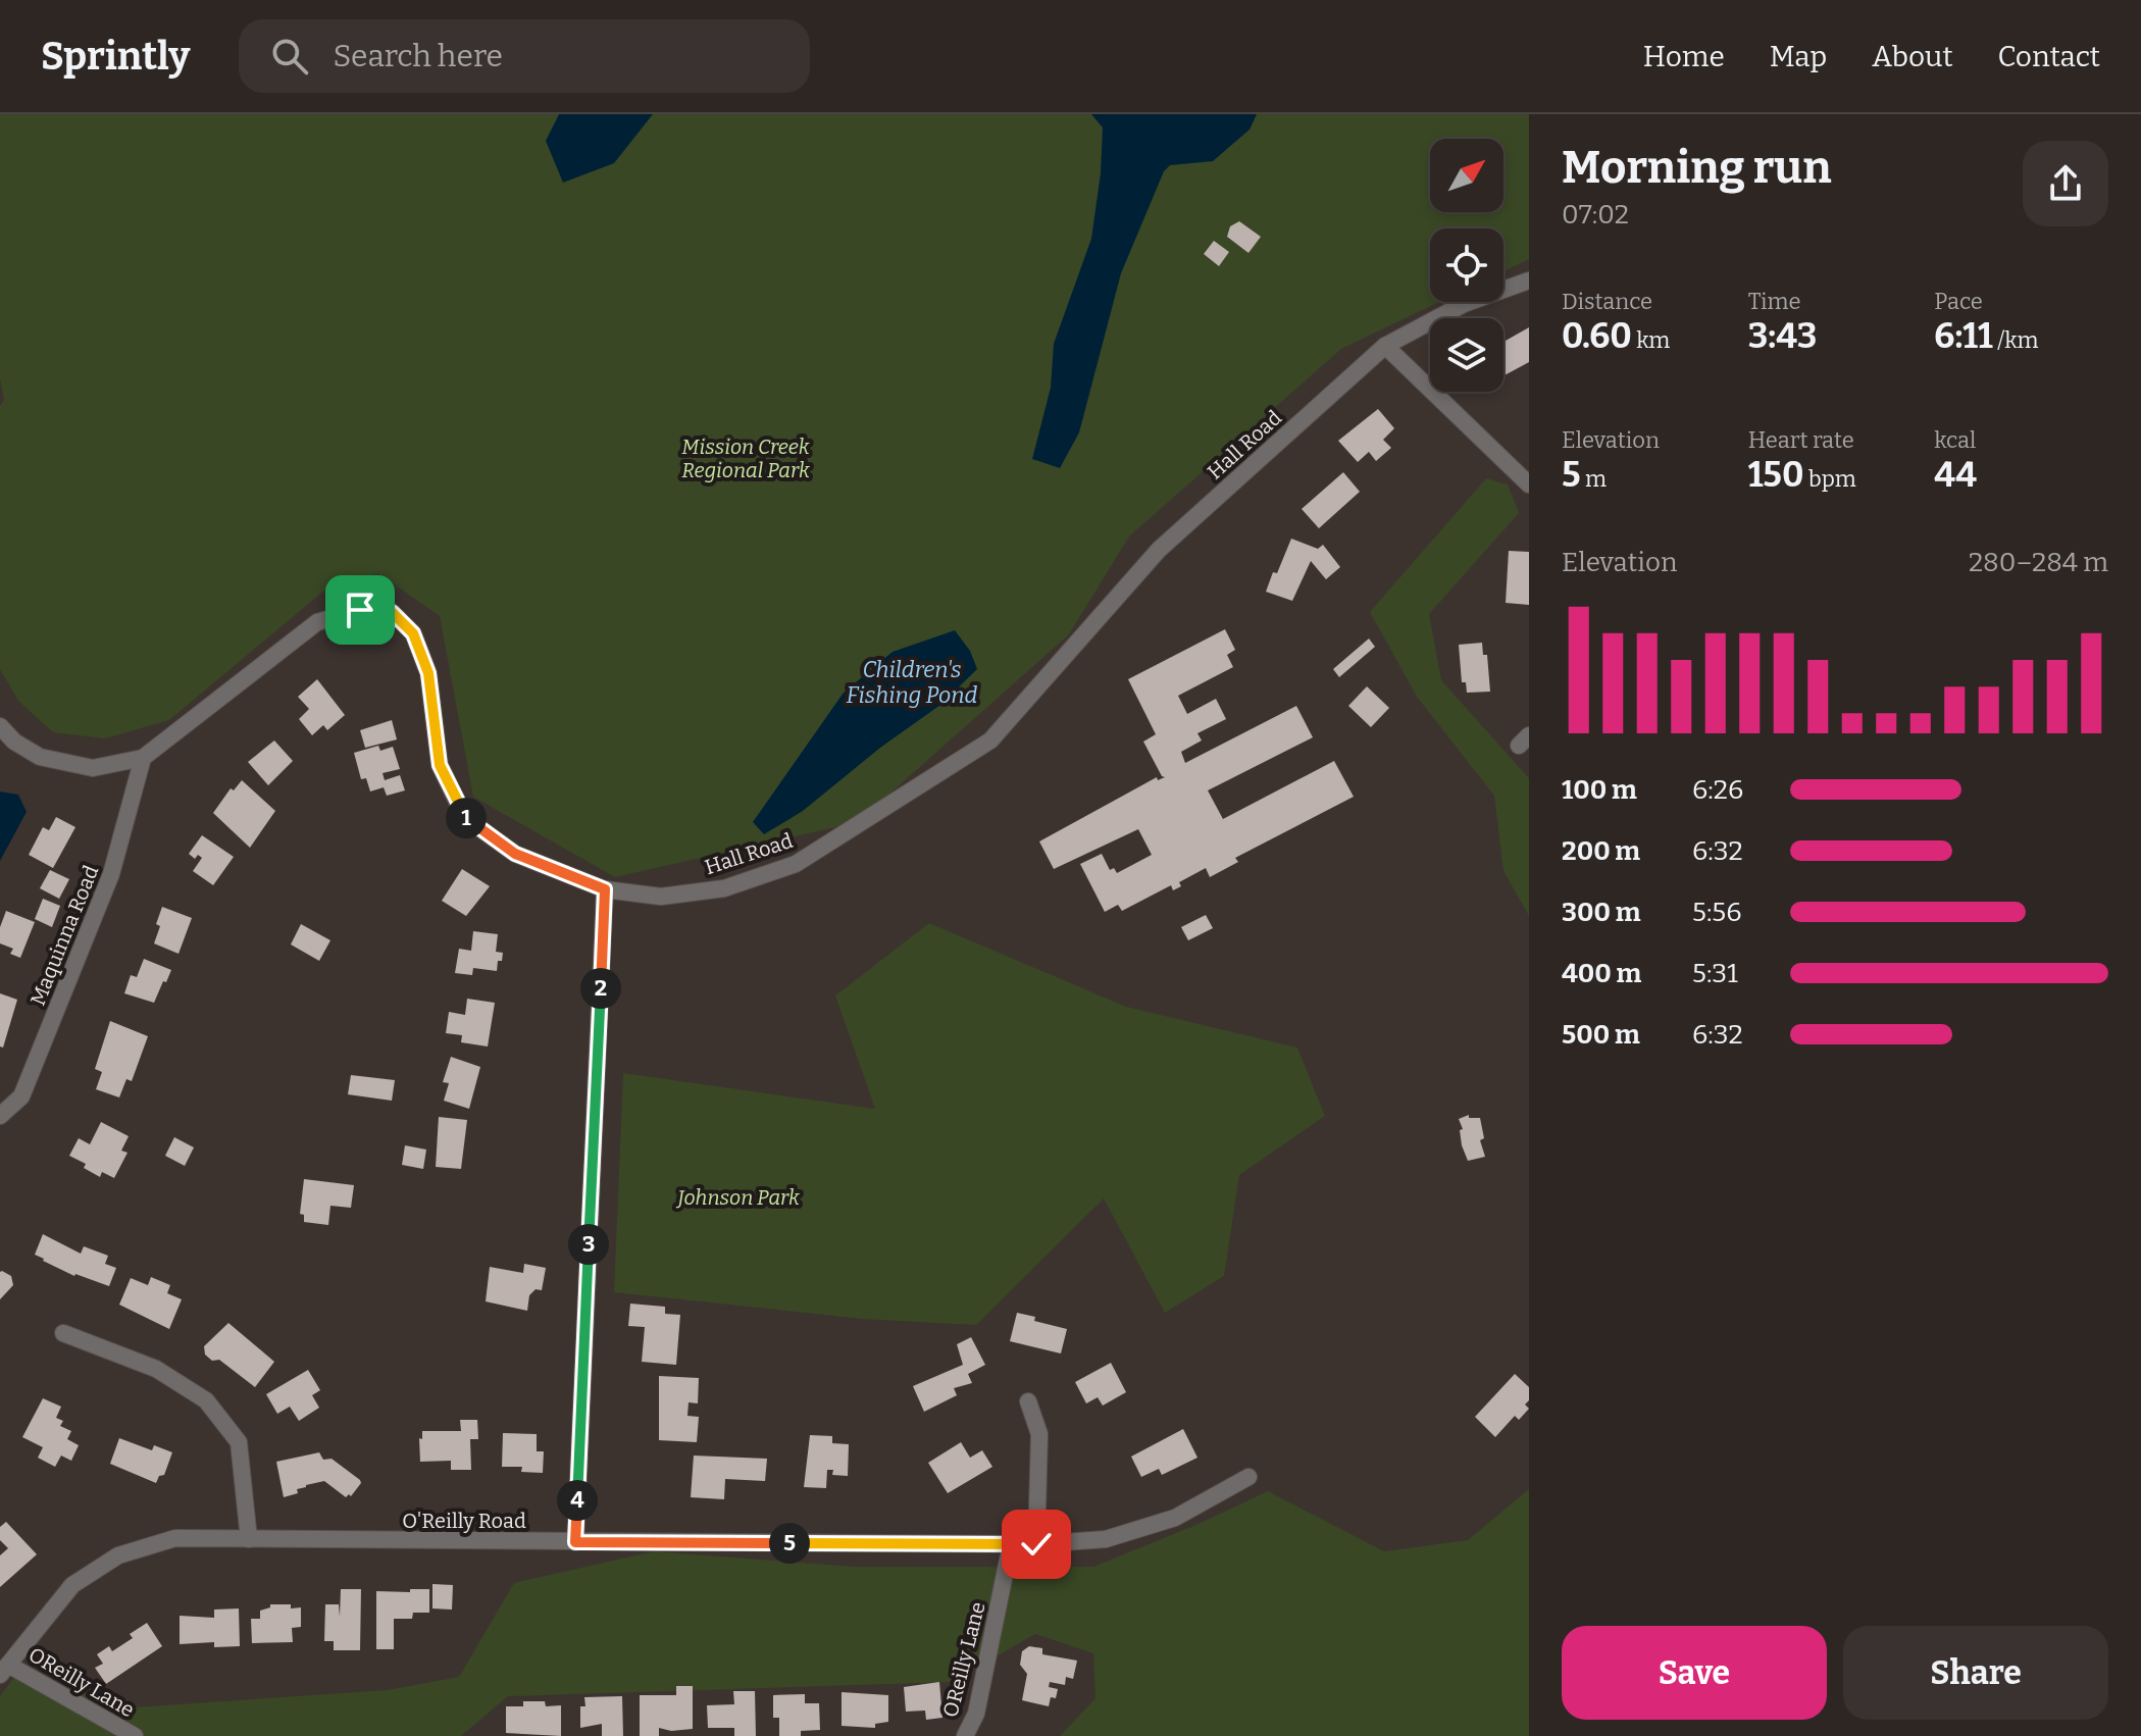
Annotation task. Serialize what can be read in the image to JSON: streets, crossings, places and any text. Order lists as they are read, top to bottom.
{
  "streets": {
    "street": [
      "Hall Road",
      "Maquinna Road",
      "O'Reilly Road",
      "OReilly Lane"
    ]
  },
  "crossings": [
    ["Hall Road", "Maquinna Road"],
    ["O'Reilly Road", "OReilly Lane"]
  ],
  "water": ["Children's Fishing Pond"],
  "parks": ["Mission Creek Regional Park", "Johnson Park"],
  "north": "top right",
  "page": {
    "header": "Sprintly",
    "search": "Search here",
    "nav": [
      "Home",
      "Map",
      "About",
      "Contact"
    ],
    "heading": ["Morning run", "07:02"],
    "stats": [
      ["Distance", "0.60 km"],
      ["Time", "3:43"],
      ["Pace", "6:11 /km"],
      ["Elevation", "5 m"],
      ["Heart rate", "150 bpm"],
      ["kcal", "44"]
    ],
    "chart": ["Elevation", "280–284 m"],
    "list": [
      {
        "name": "100 m",
        "note": "6:26"
      },
      {
        "name": "200 m",
        "note": "6:32"
      },
      {
        "name": "300 m",
        "note": "5:56"
      },
      {
        "name": "400 m",
        "note": "5:31"
      },
      {
        "name": "500 m",
        "note": "6:32"
      }
    ],
    "pins": [
      "1",
      "2",
      "3",
      "4",
      "5"
    ],
    "buttons": ["Save", "Share"]
  }
}
